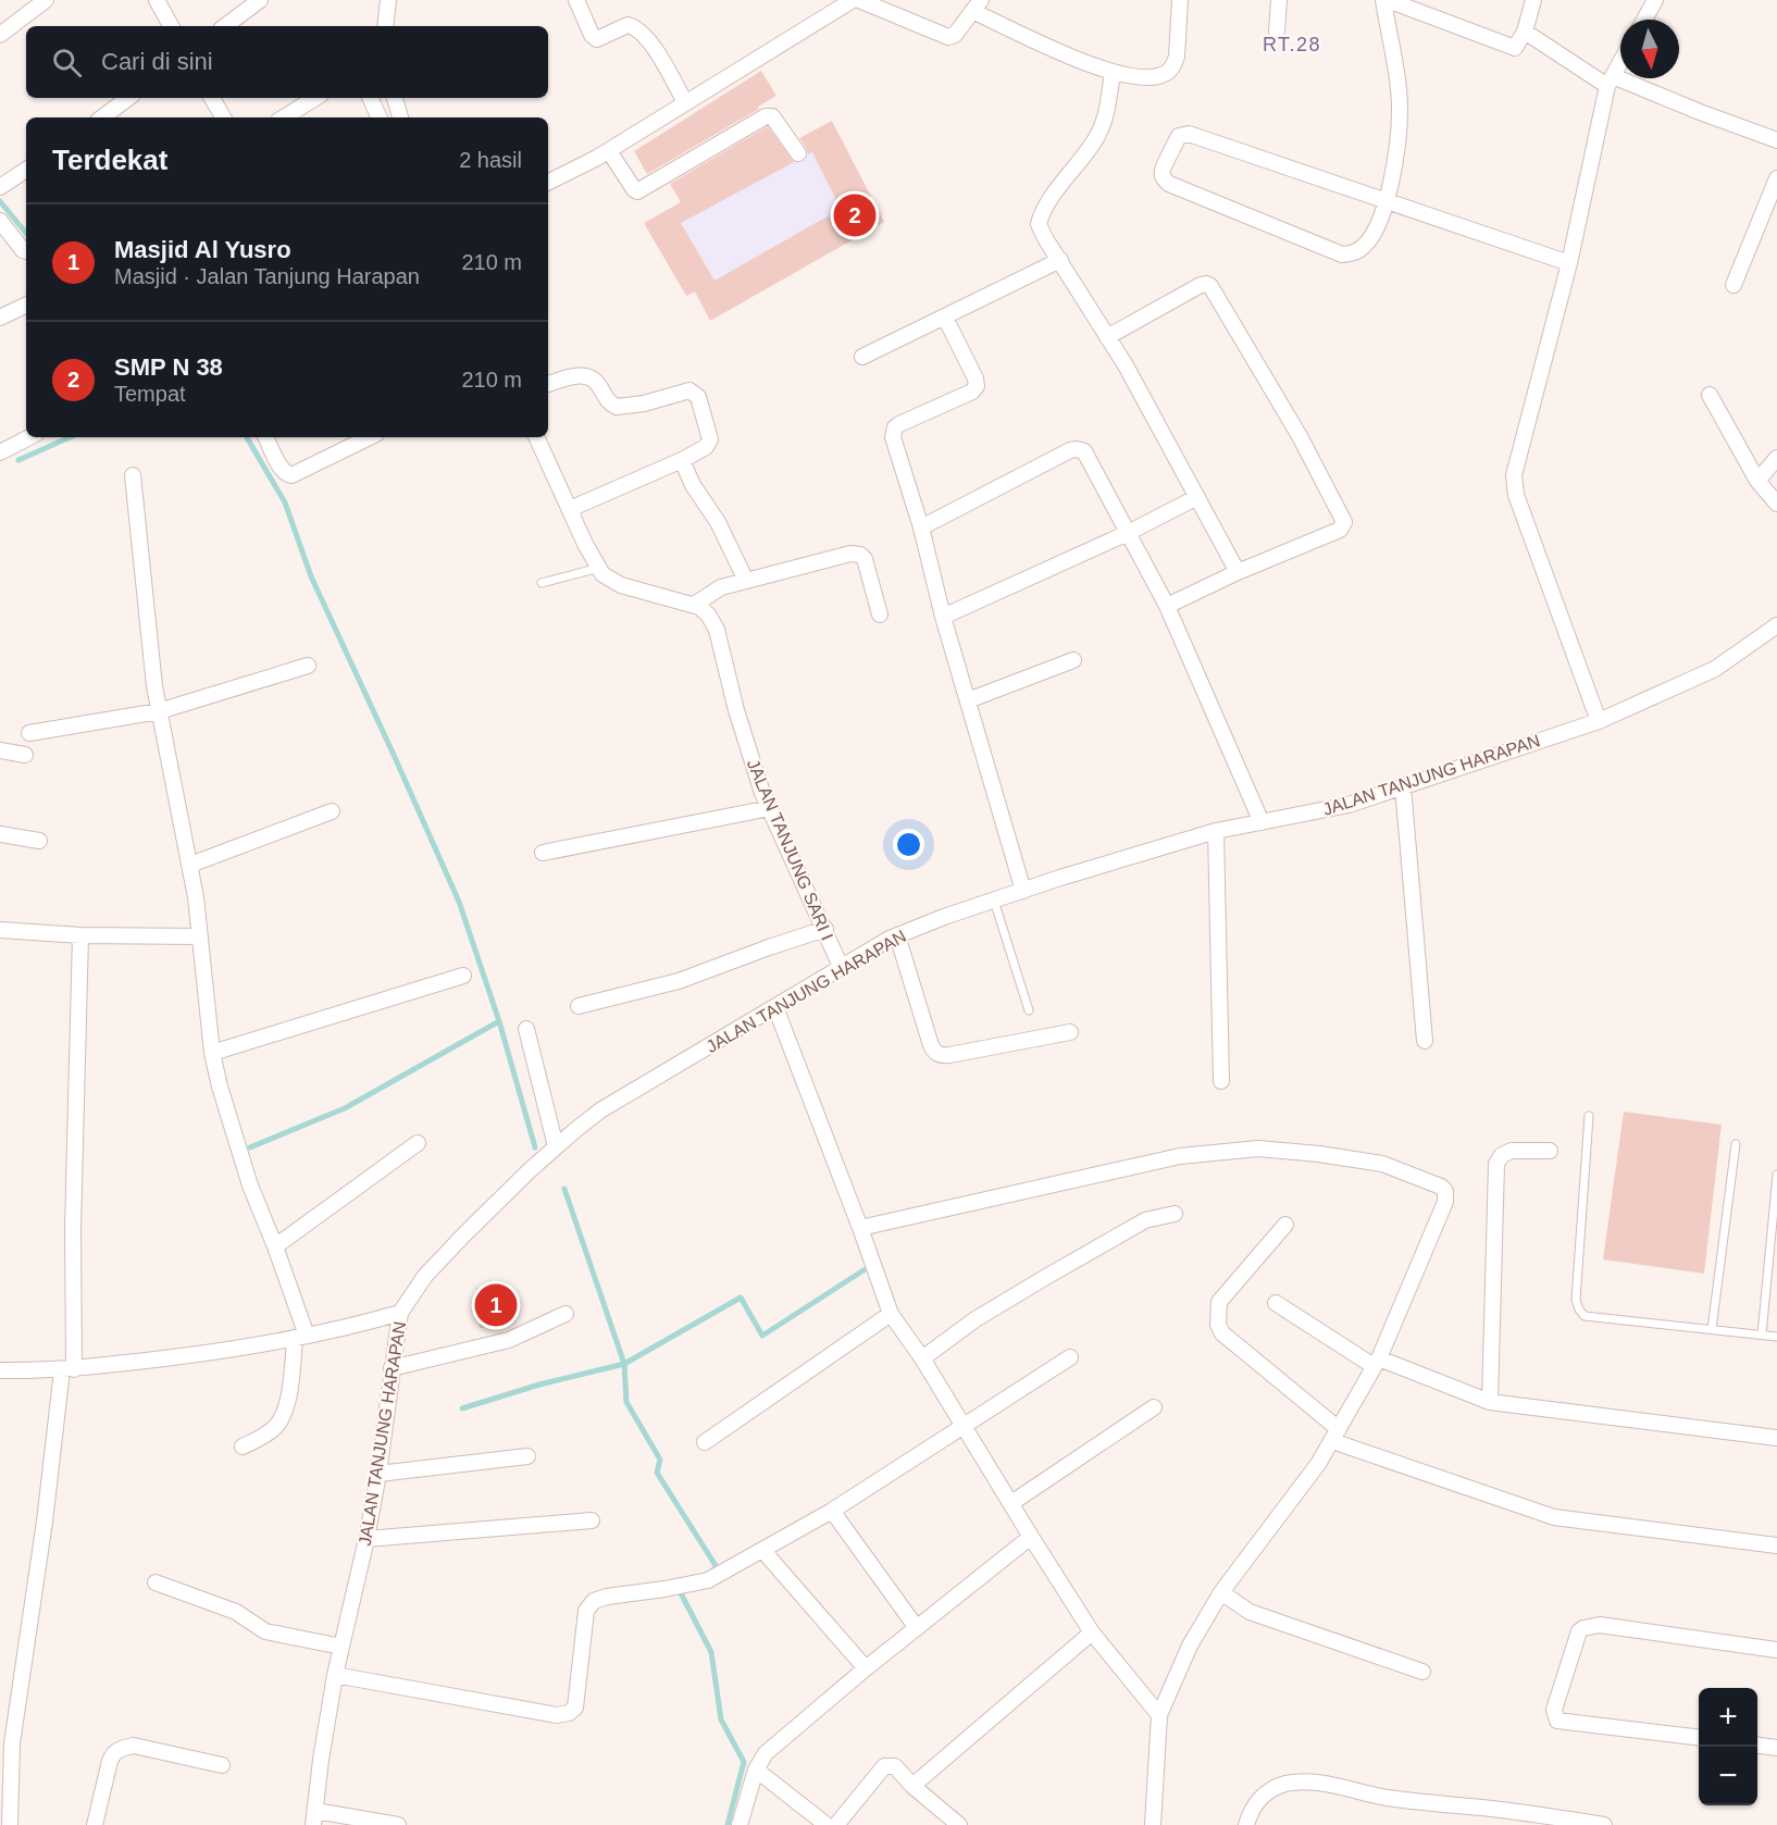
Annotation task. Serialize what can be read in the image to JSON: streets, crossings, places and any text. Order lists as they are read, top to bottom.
{
  "streets": {
    "street": ["JALAN TANJUNG HARAPAN", "JALAN TANJUNG SARI I"]
  },
  "crossings": [
    ["JALAN TANJUNG HARAPAN", "JALAN TANJUNG SARI I"]
  ],
  "districts": ["RT.28"],
  "north": "bottom",
  "page": {
    "search": "Cari di sini",
    "heading": ["Terdekat", "2 hasil"],
    "pins": ["2", "1"],
    "list": [
      {
        "mark": "1",
        "name": "Masjid Al Yusro",
        "note": "Masjid · Jalan Tanjung Harapan",
        "value": "210 m"
      },
      {
        "mark": "2",
        "name": "SMP N 38",
        "note": "Tempat",
        "value": "210 m"
      }
    ],
    "map_buttons": ["+", "−"]
  }
}
